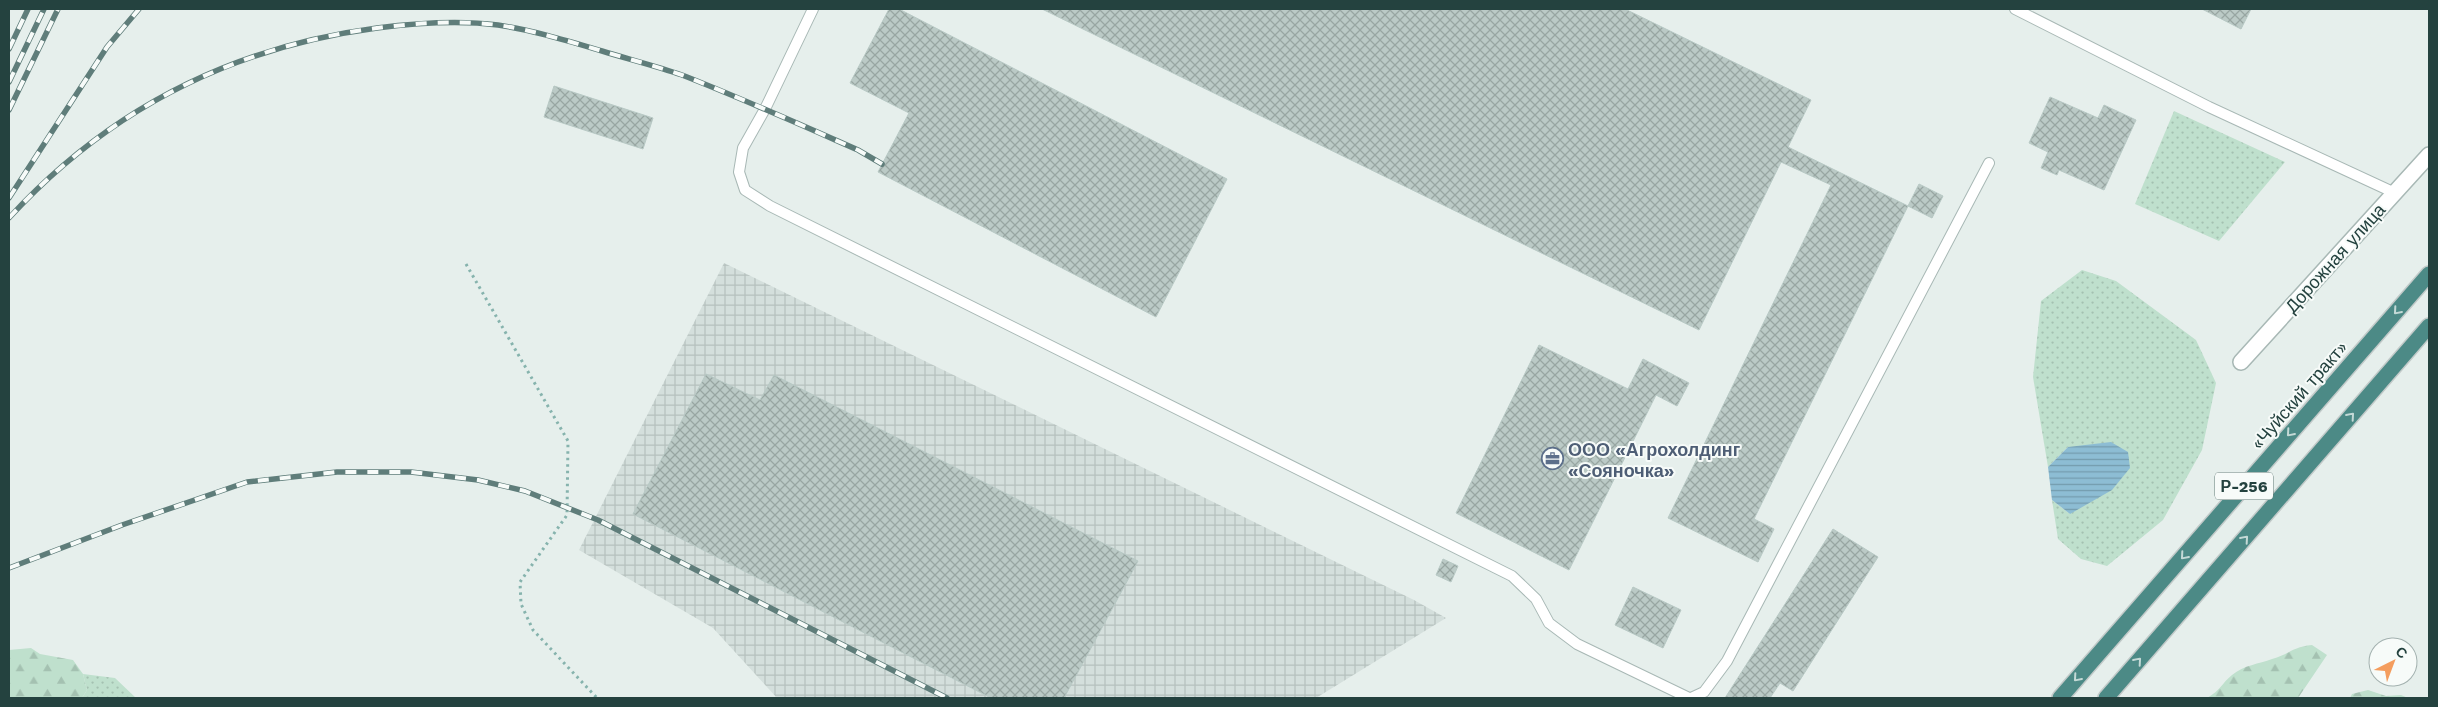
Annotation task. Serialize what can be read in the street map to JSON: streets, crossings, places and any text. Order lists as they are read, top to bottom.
{
  "streets": {
    "highway": ["«Чуйский тракт»", "Р-256"],
    "street": ["Дорожная улица"]
  },
  "places": {
    "office": ["ООО «Агрохолдинг «Сояночка»"]
  },
  "north": "top right"
}
